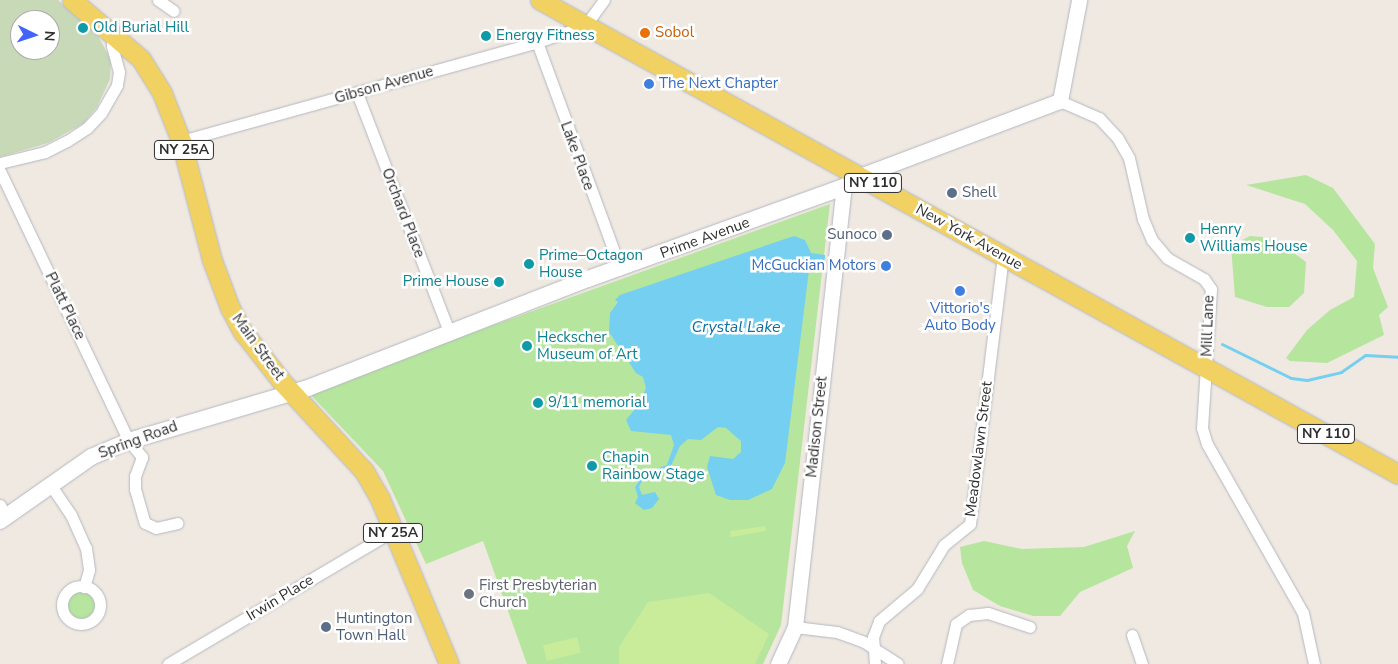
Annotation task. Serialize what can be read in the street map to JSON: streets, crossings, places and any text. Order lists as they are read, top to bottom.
{
  "streets": {
    "main road": [
      "NY 25A",
      "NY 110",
      "New York Avenue",
      "Prime Avenue",
      "Main Street",
      "Spring Road"
    ],
    "street": [
      "Gibson Avenue",
      "Lake Place",
      "Orchard Place",
      "Platt Place",
      "Mill Lane",
      "Madison Street",
      "Meadowlawn Street",
      "Irwin Place"
    ]
  },
  "crossings": [
    ["Gibson Avenue", "Lake Place"],
    ["Gibson Avenue", "Orchard Place"],
    ["Gibson Avenue", "New York Avenue"],
    ["Gibson Avenue", "Main Street"],
    ["Lake Place", "Prime Avenue"],
    ["Orchard Place", "Prime Avenue"],
    ["New York Avenue", "Prime Avenue"],
    ["New York Avenue", "Mill Lane"],
    ["New York Avenue", "Meadowlawn Street"],
    ["Prime Avenue", "Mill Lane"],
    ["Prime Avenue", "Main Street"],
    ["Prime Avenue", "Madison Street"],
    ["Prime Avenue", "Spring Road"],
    ["Platt Place", "Spring Road"],
    ["Main Street", "Spring Road"],
    ["Main Street", "Irwin Place"]
  ],
  "water": ["Crystal Lake"],
  "places": [
    "Old Burial Hill",
    "Sobol",
    "Energy Fitness",
    "The Next Chapter",
    "Shell",
    "Sunoco",
    "Henry Williams House",
    "Prime–Octagon House",
    "McGuckian Motors",
    "Prime House",
    "Vittorio's Auto Body",
    "Heckscher Museum of Art",
    "9/11 memorial",
    "Chapin Rainbow Stage",
    "First Presbyterian Church",
    "Huntington Town Hall"
  ],
  "north": "right"
}
